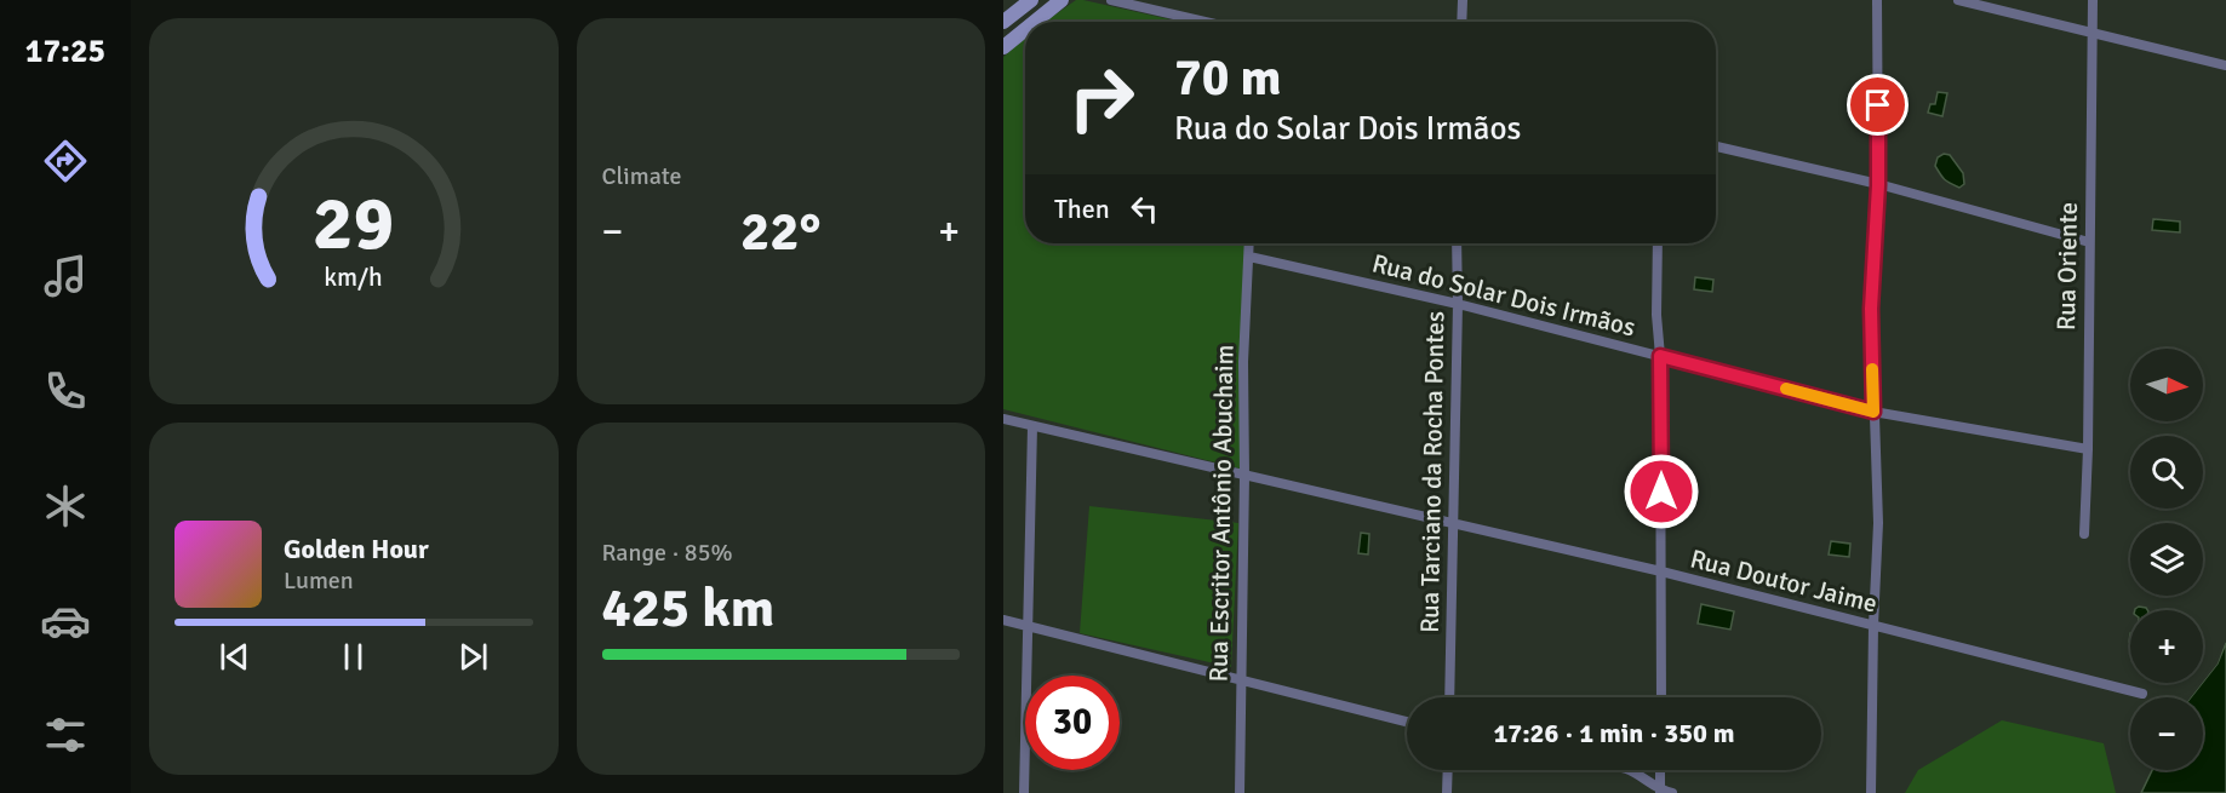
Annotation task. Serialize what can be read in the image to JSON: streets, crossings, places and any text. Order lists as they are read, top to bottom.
{
  "streets": {
    "street": [
      "Rua Oriente",
      "Rua do Solar Dois Irmãos",
      "Rua Tarciano da Rocha Pontes",
      "Rua Escritor Antônio Abuchaim",
      "Rua Doutor Jaime"
    ]
  },
  "crossings": [
    ["Rua Oriente", "Rua do Solar Dois Irmãos"],
    ["Rua do Solar Dois Irmãos", "Rua Tarciano da Rocha Pontes"],
    ["Rua do Solar Dois Irmãos", "Rua Escritor Antônio Abuchaim"],
    ["Rua Tarciano da Rocha Pontes", "Rua Doutor Jaime"],
    ["Rua Escritor Antônio Abuchaim", "Rua Doutor Jaime"]
  ],
  "north": "right",
  "page": {
    "tabs": "17:25",
    "tile": [
      "Climate",
      ["Range · 85%", "425 km"]
    ],
    "turn": ["70 m", "Rua do Solar Dois Irmãos"],
    "then": "Then",
    "heat": ["−", "22°", "+"],
    "map_buttons": ["+", "−"],
    "song": ["Golden Hour", "Lumen"],
    "limit": "30",
    "trip": "17:26 · 1 min · 350 m",
    "gauge": ["29", "km/h"]
  }
}
